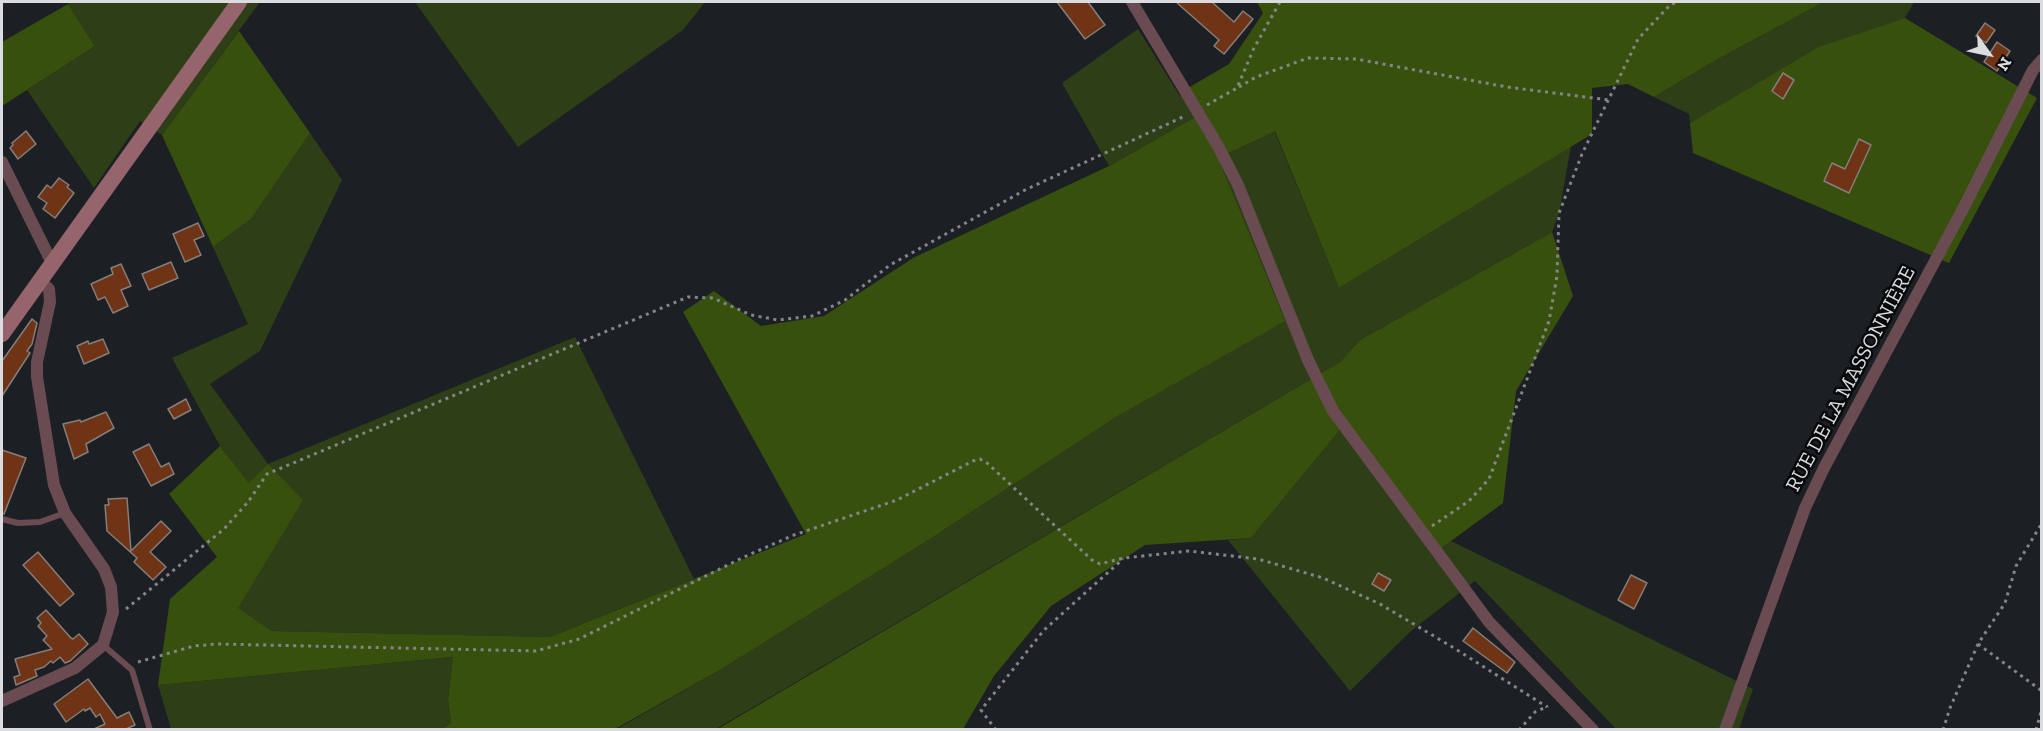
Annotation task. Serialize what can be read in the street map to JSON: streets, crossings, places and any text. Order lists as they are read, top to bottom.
{
  "streets": {
    "street": ["RUE DE LA MASSONNIÈRE"]
  },
  "north": "bottom right"
}
